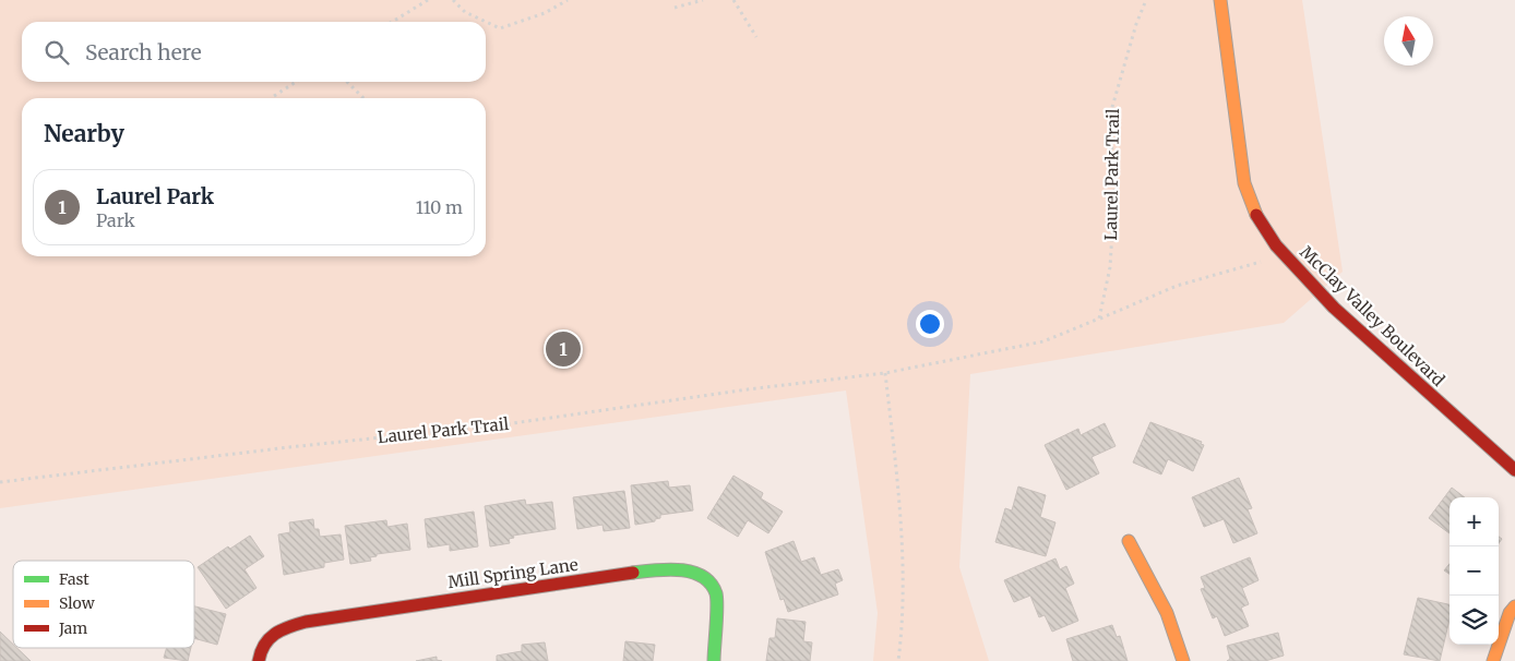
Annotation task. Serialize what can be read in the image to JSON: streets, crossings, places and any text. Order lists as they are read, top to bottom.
{
  "streets": {
    "street": ["McClay Valley Boulevard", "Mill Spring Lane"],
    "path": ["Laurel Park Trail"]
  },
  "legend": ["Fast", "Slow", "Jam"],
  "north": "top",
  "page": {
    "search": "Search here",
    "heading": "Nearby",
    "list": [
      {
        "mark": "1",
        "name": "Laurel Park",
        "note": "Park",
        "value": "110 m"
      }
    ],
    "pins": "1",
    "map_buttons": ["+", "−"]
  }
}
